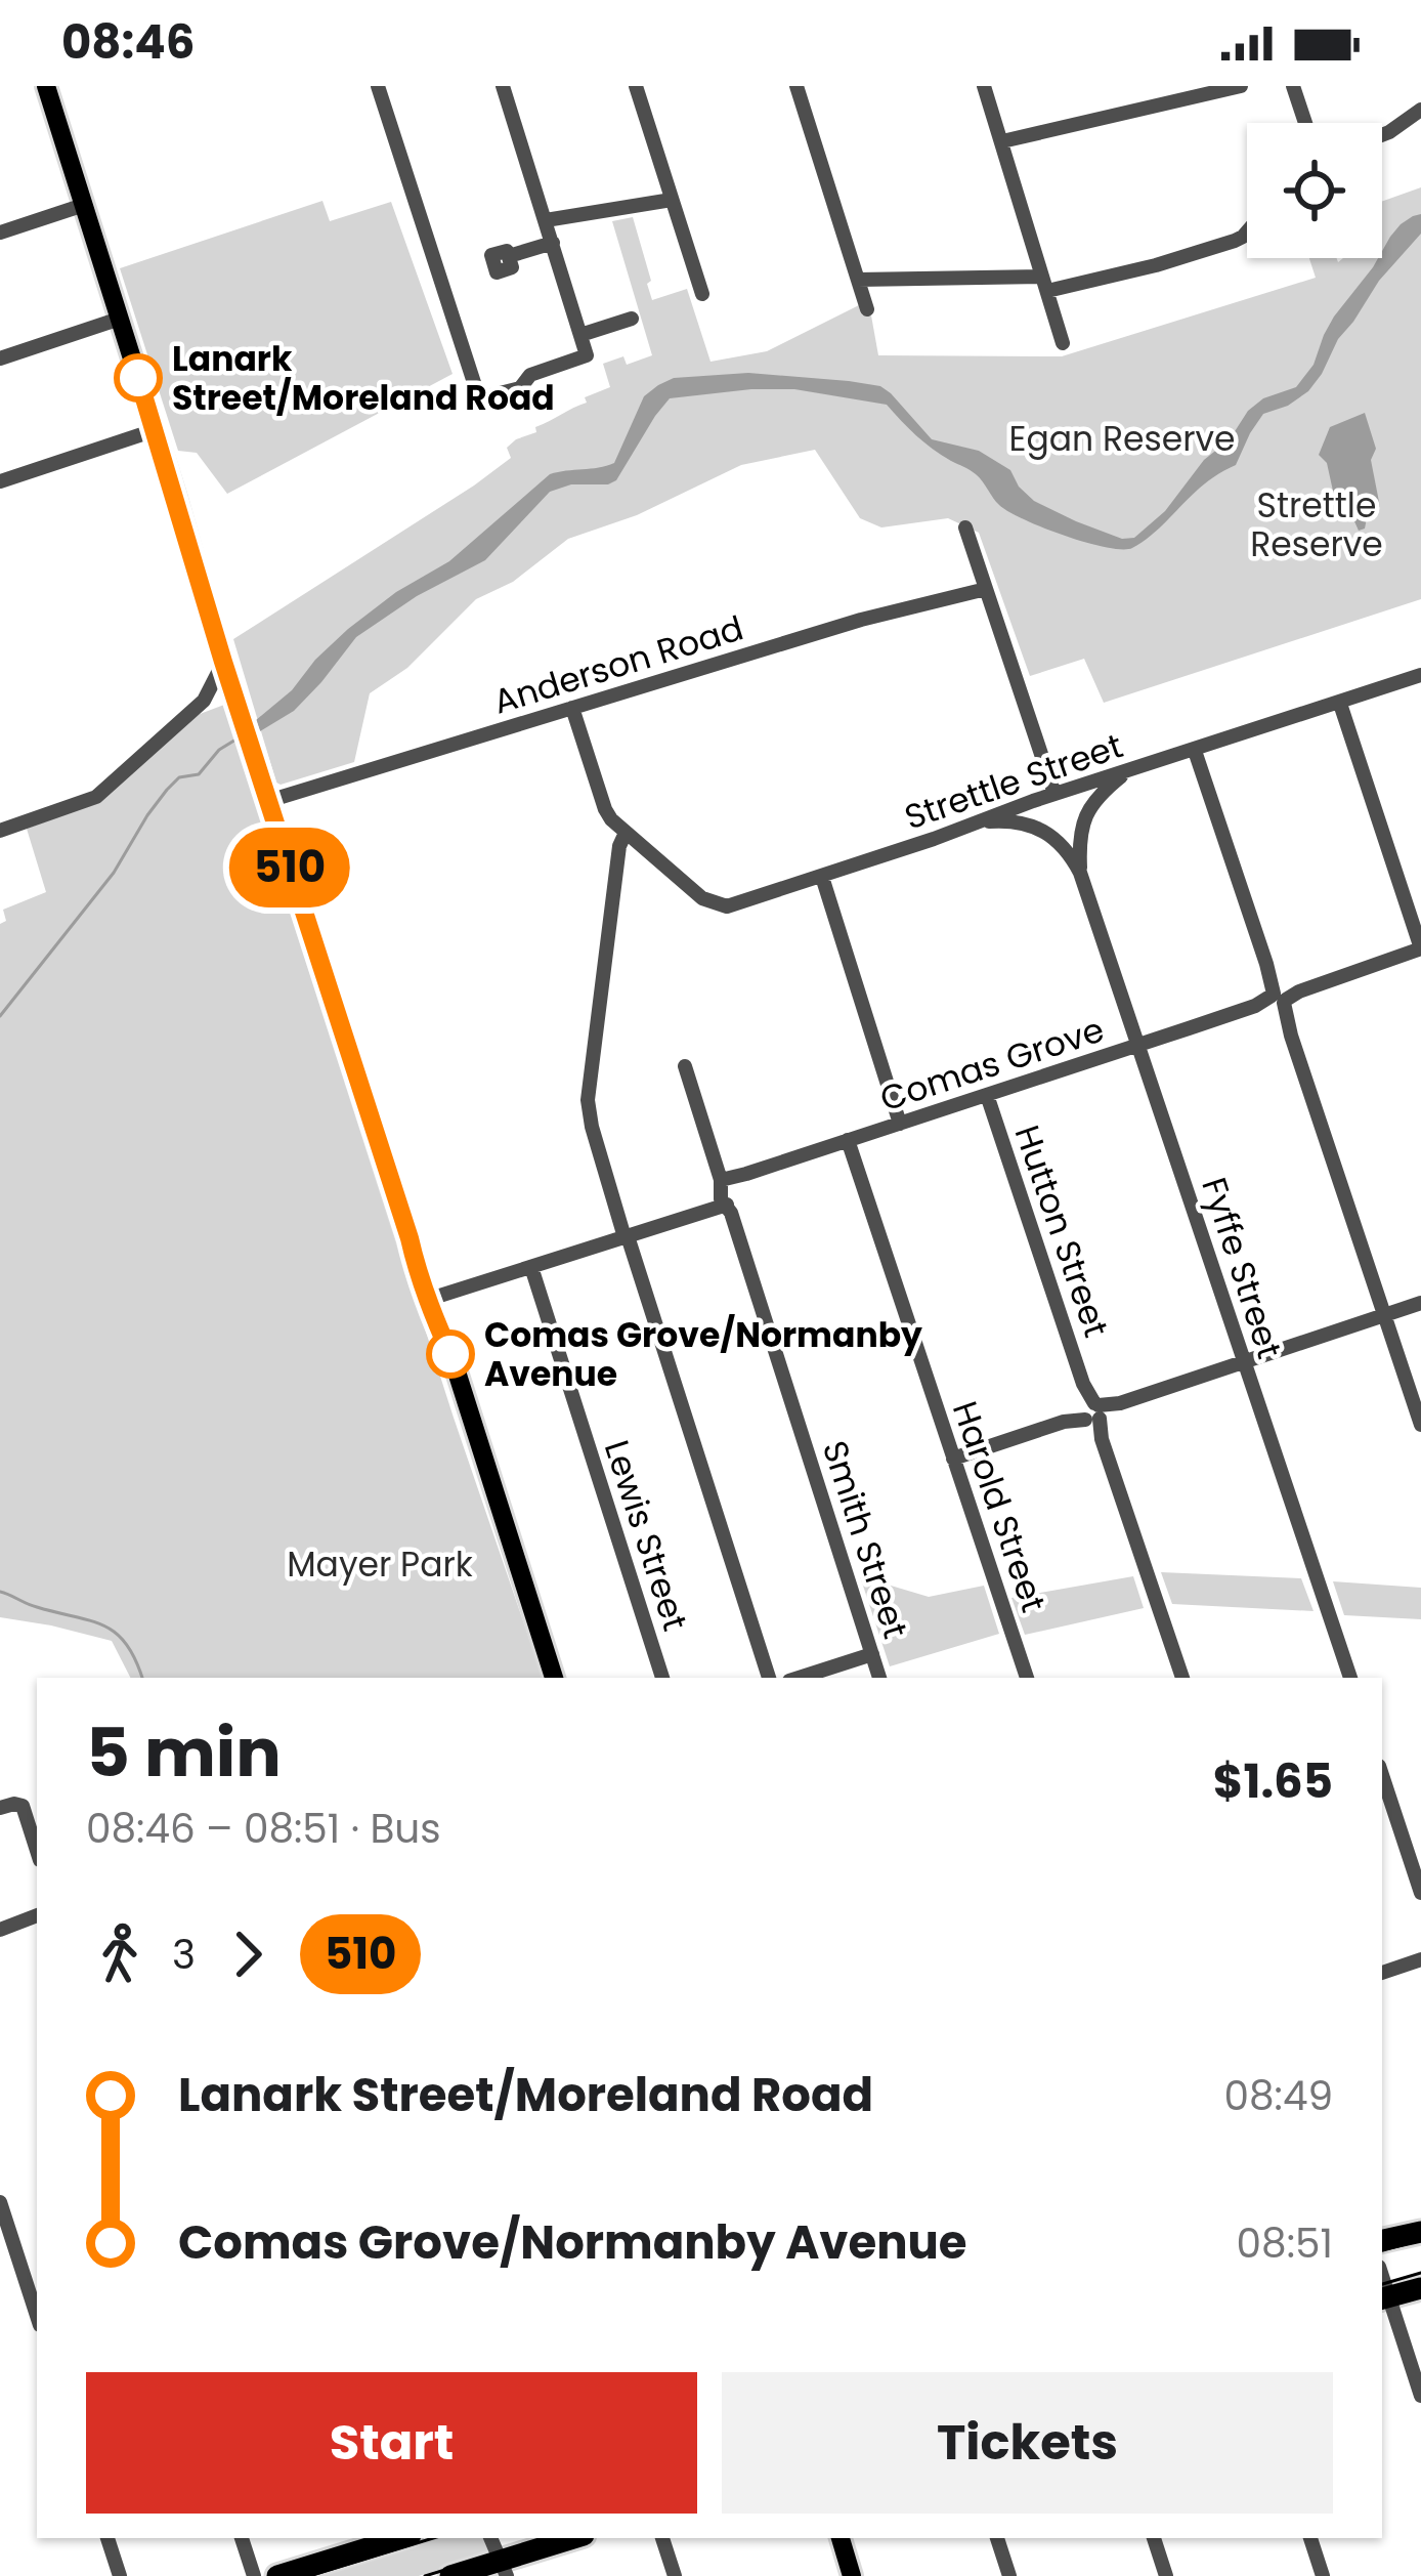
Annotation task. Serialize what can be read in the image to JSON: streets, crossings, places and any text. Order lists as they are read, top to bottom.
{
  "streets": {
    "street": [
      "Anderson Road",
      "Strettle Street",
      "Comas Grove",
      "Hutton Street",
      "Fyffe Street",
      "Harold Street",
      "Lewis Street",
      "Smith Street"
    ]
  },
  "crossings": [
    ["Strettle Street", "Fyffe Street"],
    ["Comas Grove", "Hutton Street"],
    ["Comas Grove", "Fyffe Street"],
    ["Comas Grove", "Harold Street"],
    ["Comas Grove", "Lewis Street"],
    ["Comas Grove", "Smith Street"]
  ],
  "parks": ["Egan Reserve", "Strettle Reserve", "Mayer Park"],
  "places": ["Lanark Street/Moreland Road", "Comas Grove/Normanby Avenue"],
  "lines": ["bus line 510"],
  "page": {
    "status": "08:46",
    "on_map": "510",
    "heading": ["5 min", "08:46 – 08:51 · Bus", "$1.65"],
    "legs": ["3", "510"],
    "list": [
      {
        "name": "Lanark Street/Moreland Road",
        "value": "08:49"
      },
      {
        "name": "Comas Grove/Normanby Avenue",
        "value": "08:51"
      }
    ],
    "buttons": ["Start", "Tickets"]
  }
}
